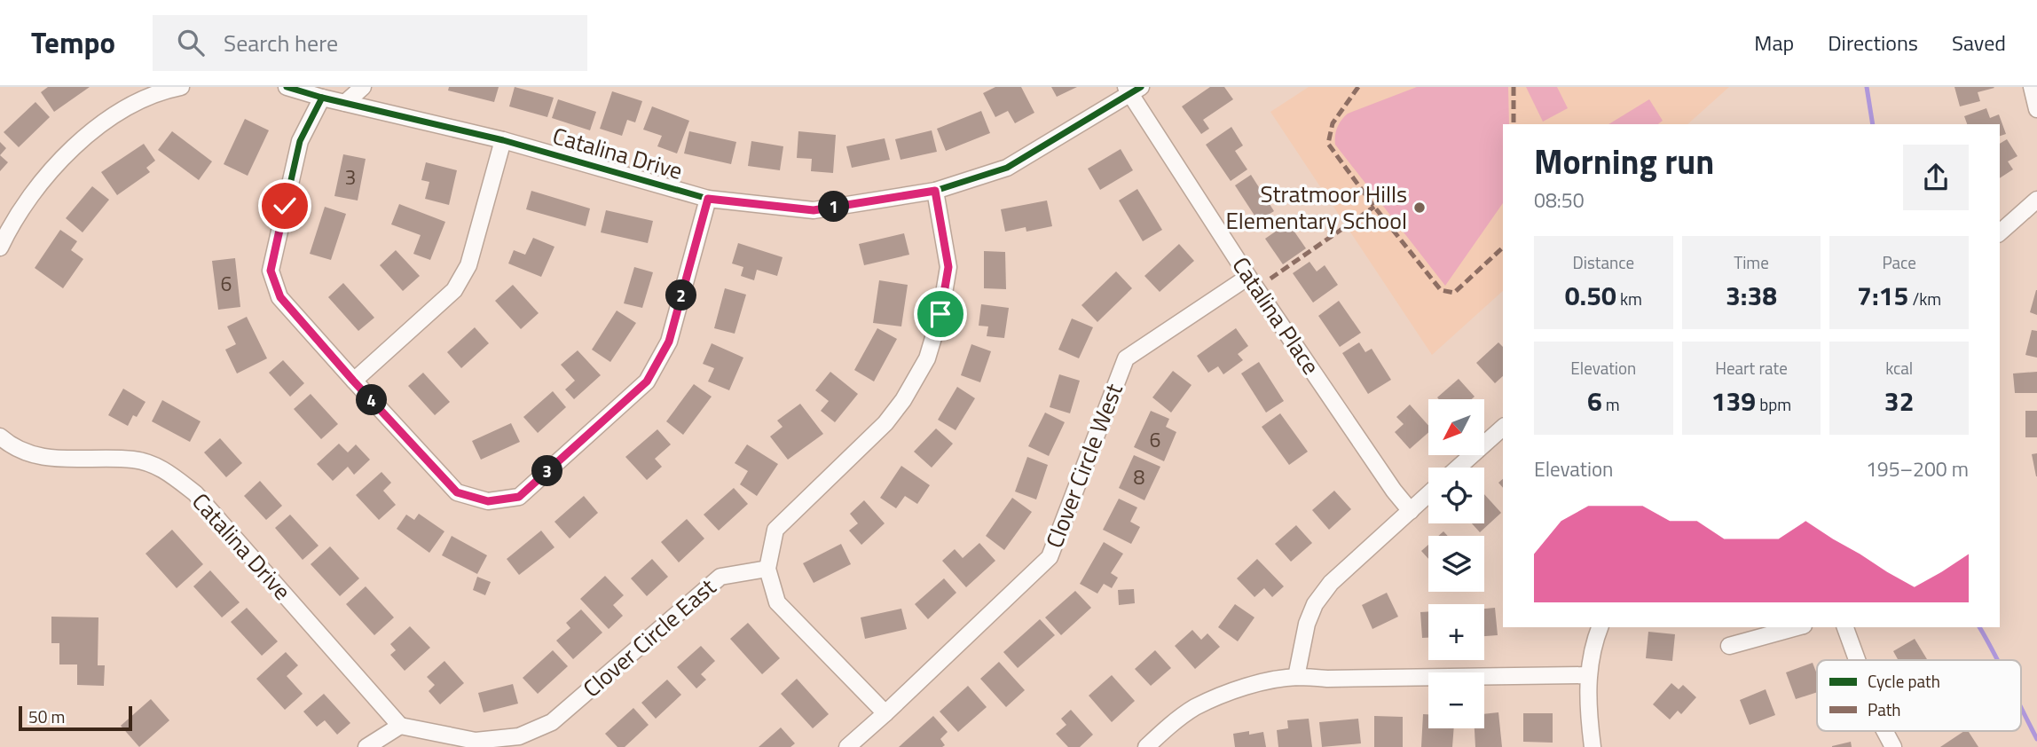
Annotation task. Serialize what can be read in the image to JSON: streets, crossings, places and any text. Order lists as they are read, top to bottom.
{
  "streets": {
    "street": [
      "Catalina Drive",
      "Catalina Place",
      "Clover Circle West",
      "Clover Circle East"
    ]
  },
  "crossings": [
    ["Catalina Drive", "Catalina Place"],
    ["Catalina Drive", "Clover Circle East"],
    ["Catalina Place", "Clover Circle West"]
  ],
  "places": ["Stratmoor Hills Elementary School"],
  "house_numbers": [
    "3",
    "6",
    "6",
    "8"
  ],
  "legend": ["Cycle path", "Path"],
  "scale_bar": "50 m",
  "north": "bottom left",
  "page": {
    "header": "Tempo",
    "search": "Search here",
    "nav": ["Map", "Directions", "Saved"],
    "heading": ["Morning run", "08:50"],
    "pins": [
      "1",
      "2",
      "4",
      "3"
    ],
    "stats": [
      ["Distance", "0.50 km"],
      ["Time", "3:38"],
      ["Pace", "7:15 /km"],
      ["Elevation", "6 m"],
      ["Heart rate", "139 bpm"],
      ["kcal", "32"]
    ],
    "map_buttons": ["+", "−"],
    "chart": ["Elevation", "195–200 m"],
    "scale": "50 m"
  }
}
